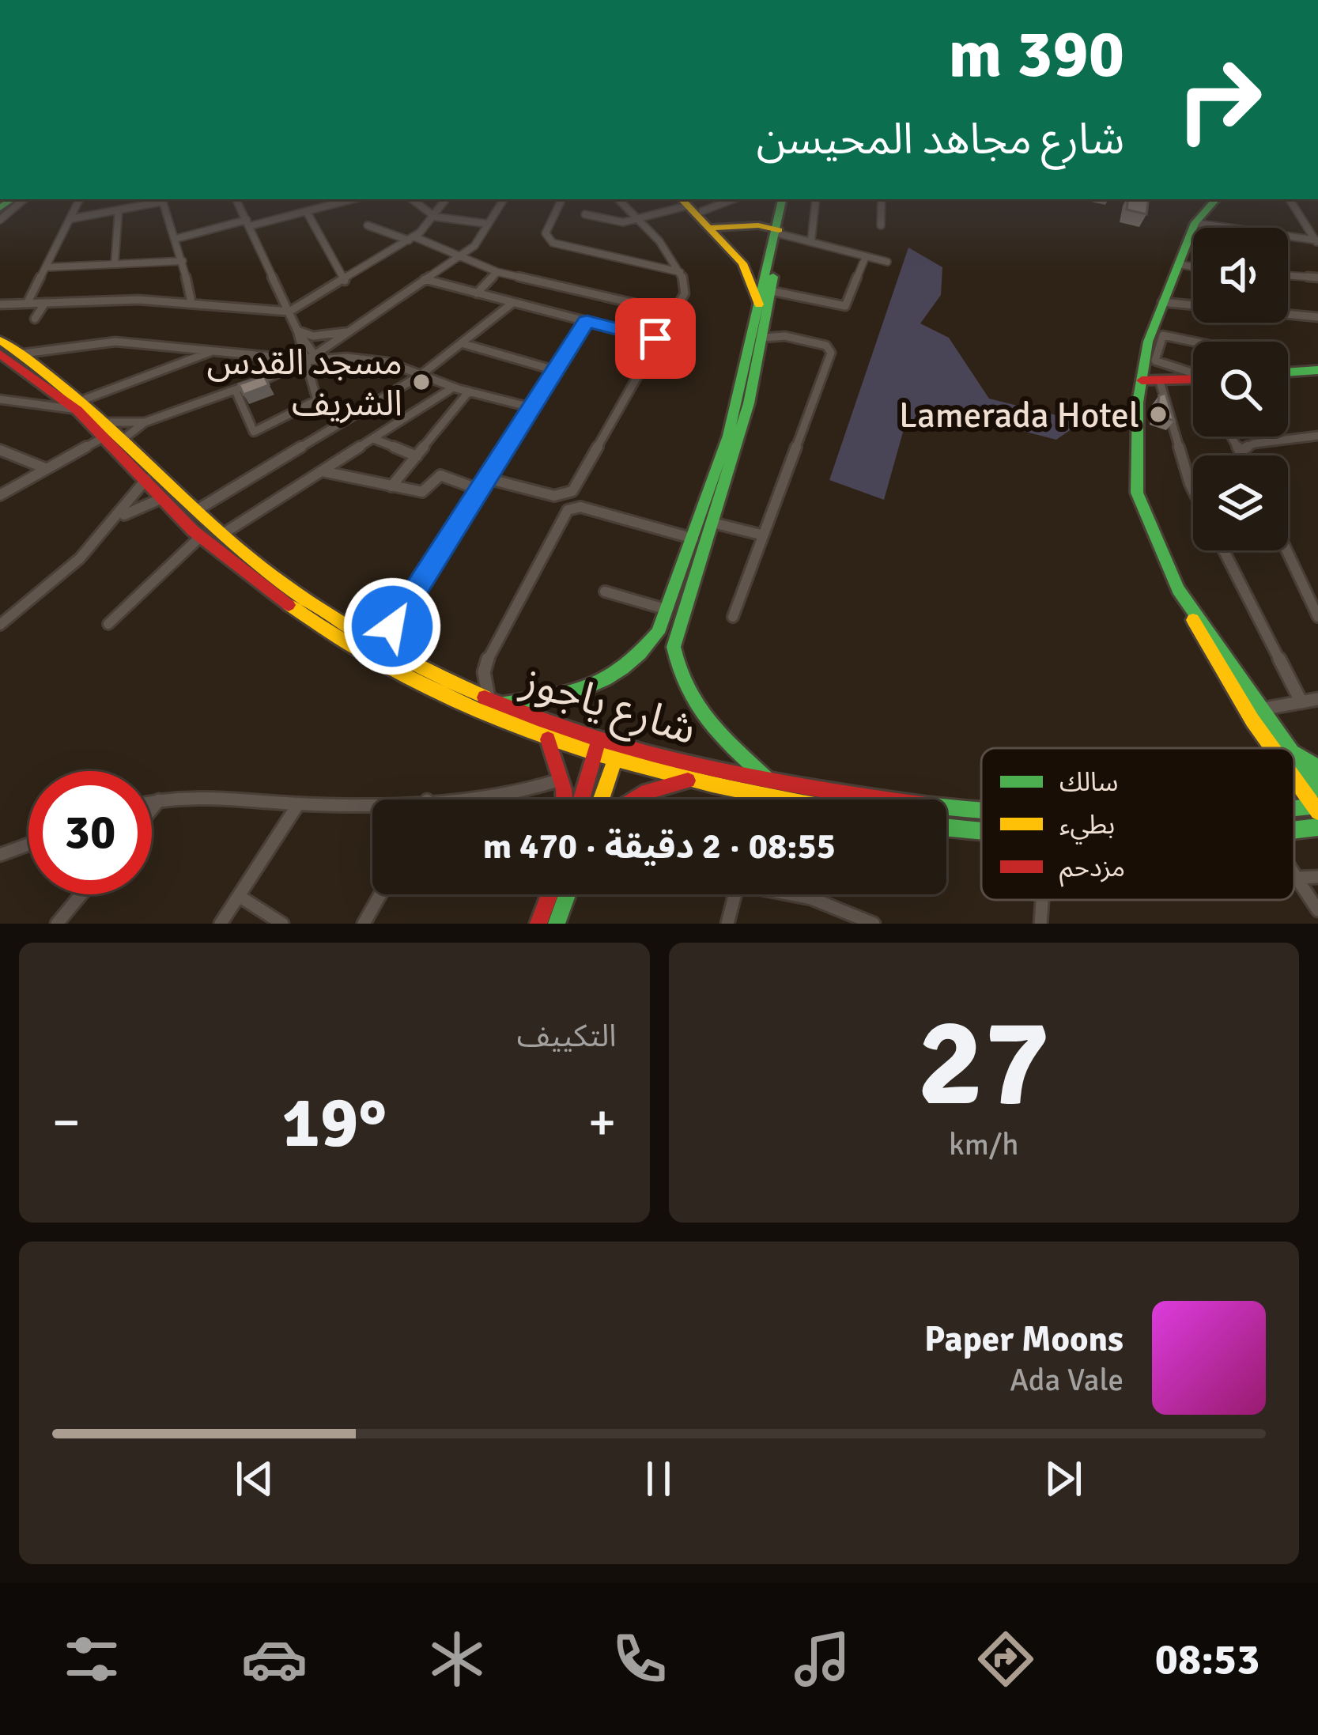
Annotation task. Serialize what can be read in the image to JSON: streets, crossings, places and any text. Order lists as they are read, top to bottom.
{
  "streets": {
    "main road": ["شارع ياجوز"]
  },
  "places": ["مسجد القدس الشريف", "Lamerada Hotel"],
  "legend": ["سالك", "بطيء", "مزدحم"],
  "page": {
    "turn": ["390 m", "شارع مجاهد المحيسن"],
    "limit": "30",
    "trip": "08:55 · 2 دقيقة · 470 m",
    "tile": [
      ["27", "km/h"],
      "التكييف"
    ],
    "heat": ["−", "19°", "+"],
    "song": ["Paper Moons", "Ada Vale"],
    "tabs": "08:53"
  }
}
